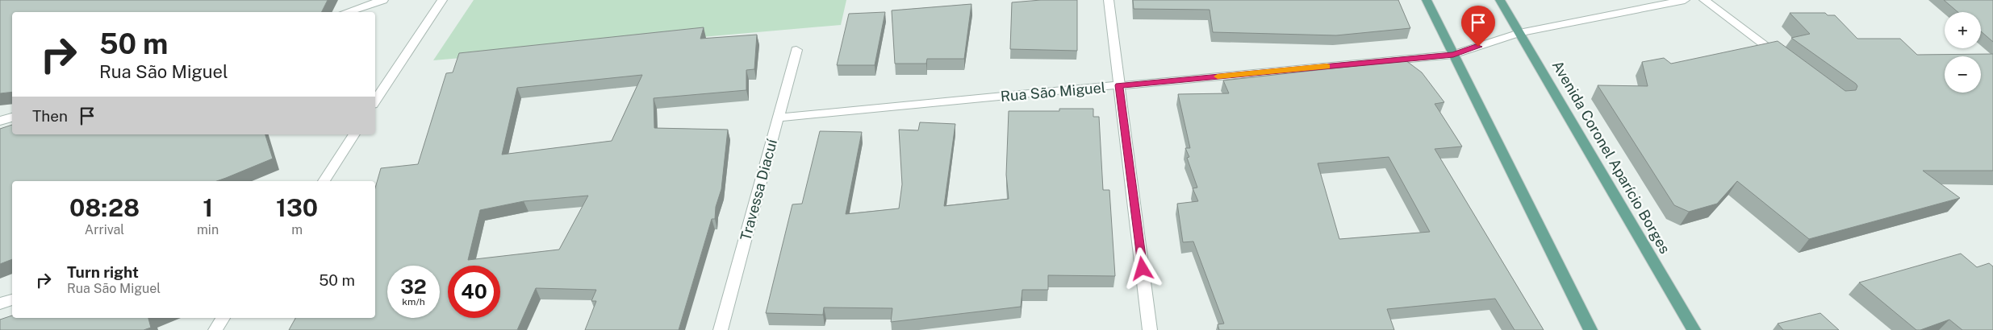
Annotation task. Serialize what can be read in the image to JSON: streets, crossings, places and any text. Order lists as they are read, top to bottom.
{
  "streets": {
    "main road": ["Avenida Coronel Aparício Borges"],
    "street": ["Rua São Miguel", "Travessa Diacuí"]
  },
  "crossings": [
    ["Rua São Miguel", "Avenida Coronel Aparício Borges"],
    ["Rua São Miguel", "Travessa Diacuí"]
  ],
  "page": {
    "map_buttons": ["+", "−"],
    "turn": ["50 m", "Rua São Miguel"],
    "then": "Then",
    "eta": [
      "08:28",
      "Arrival",
      "1",
      "min",
      "130",
      "m"
    ],
    "list": [
      {
        "name": "Turn right",
        "note": "Rua São Miguel",
        "value": "50 m"
      }
    ],
    "speed": "32 km/h",
    "limit": "40"
  }
}
